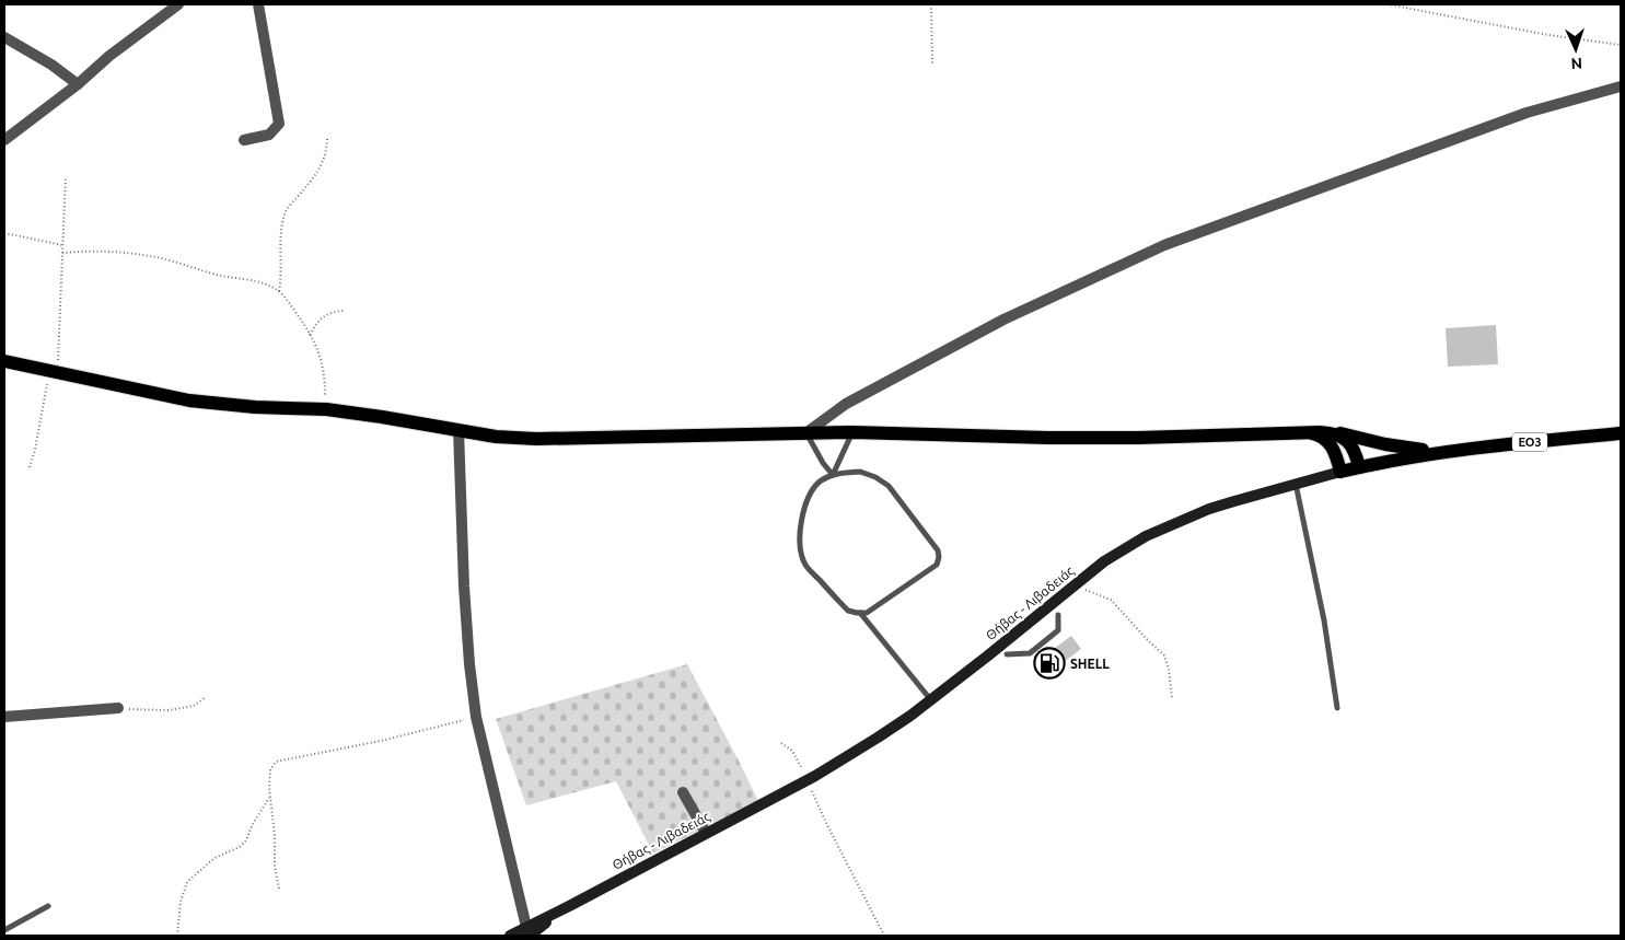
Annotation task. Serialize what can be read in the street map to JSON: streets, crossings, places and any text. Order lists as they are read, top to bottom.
{
  "streets": {
    "main road": ["ΕΟ3", "Θήβας - Λιβαδειάς"]
  },
  "places": {
    "fuel station": ["SHELL"]
  },
  "north": "bottom"
}
